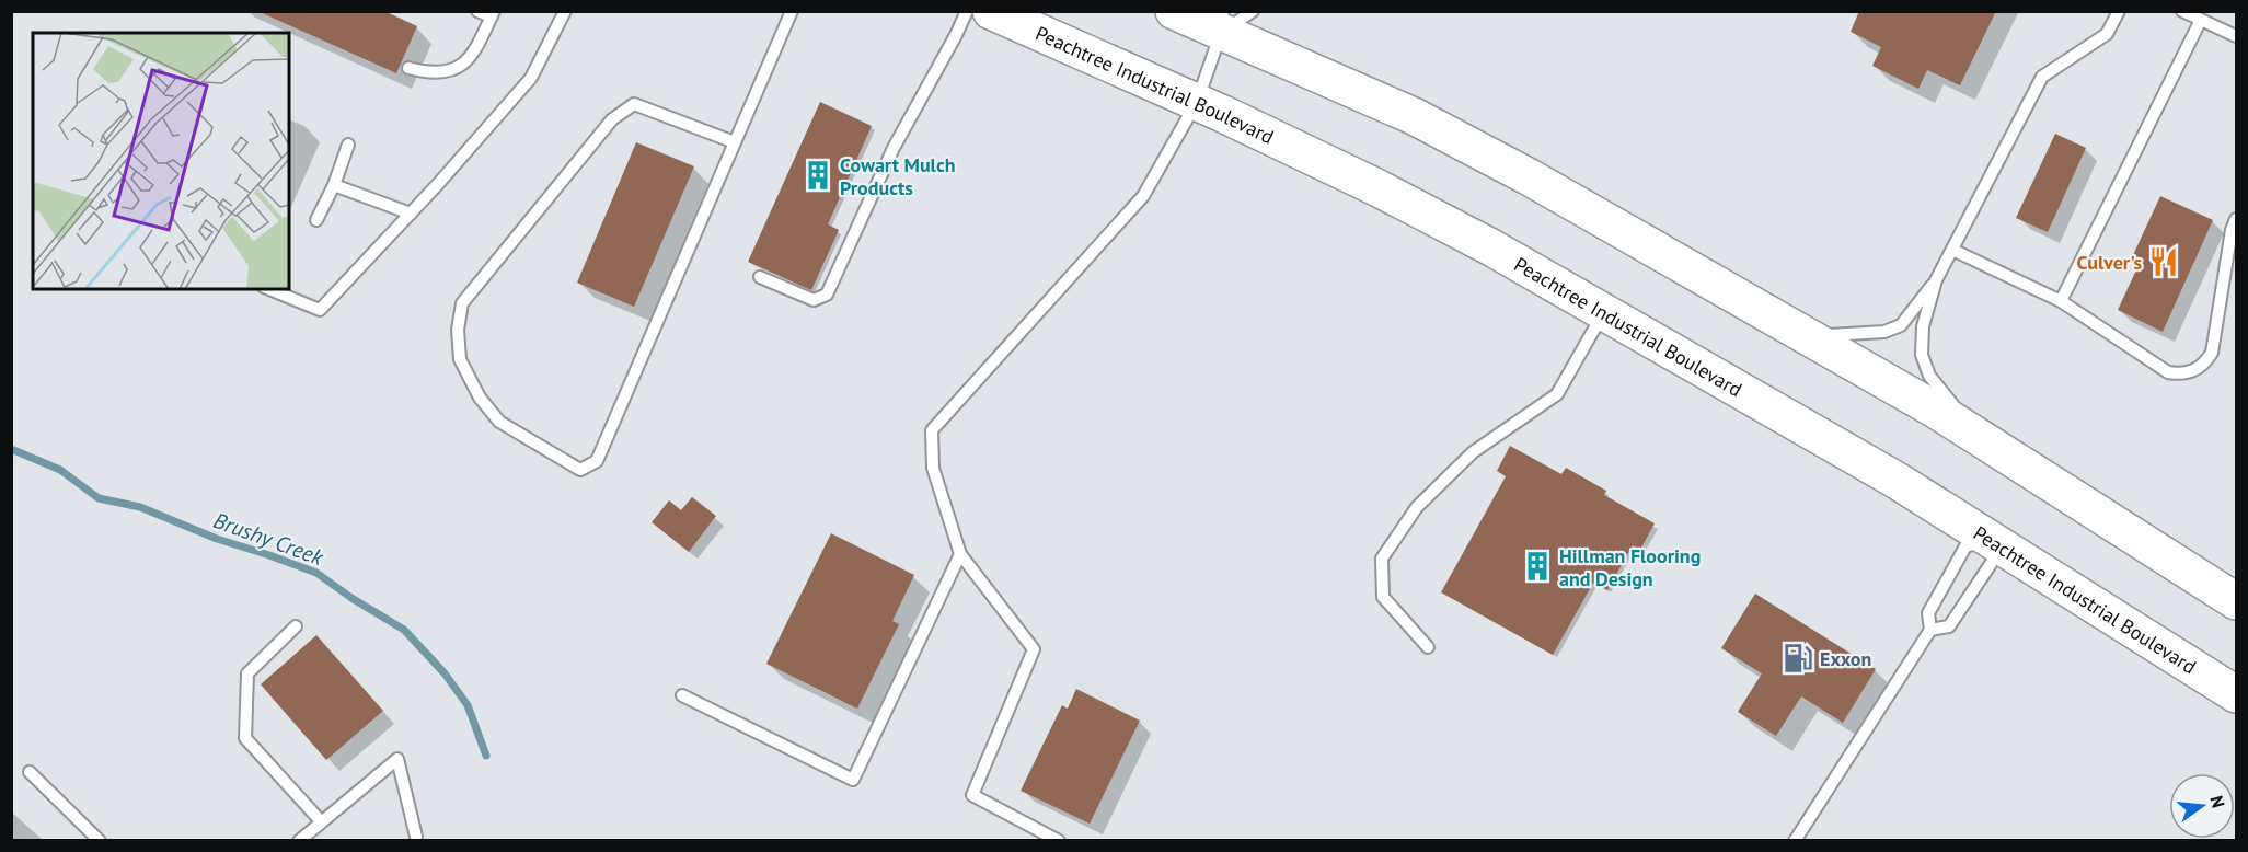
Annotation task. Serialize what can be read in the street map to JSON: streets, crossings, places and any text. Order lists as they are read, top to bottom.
{
  "streets": {
    "highway": ["Peachtree Industrial Boulevard"]
  },
  "water": ["Brushy Creek"],
  "places": {
    "building": ["Cowart Mulch Products", "Hillman Flooring and Design"],
    "restaurant": ["Culver's"],
    "fuel station": ["Exxon"]
  },
  "north": "right"
}
